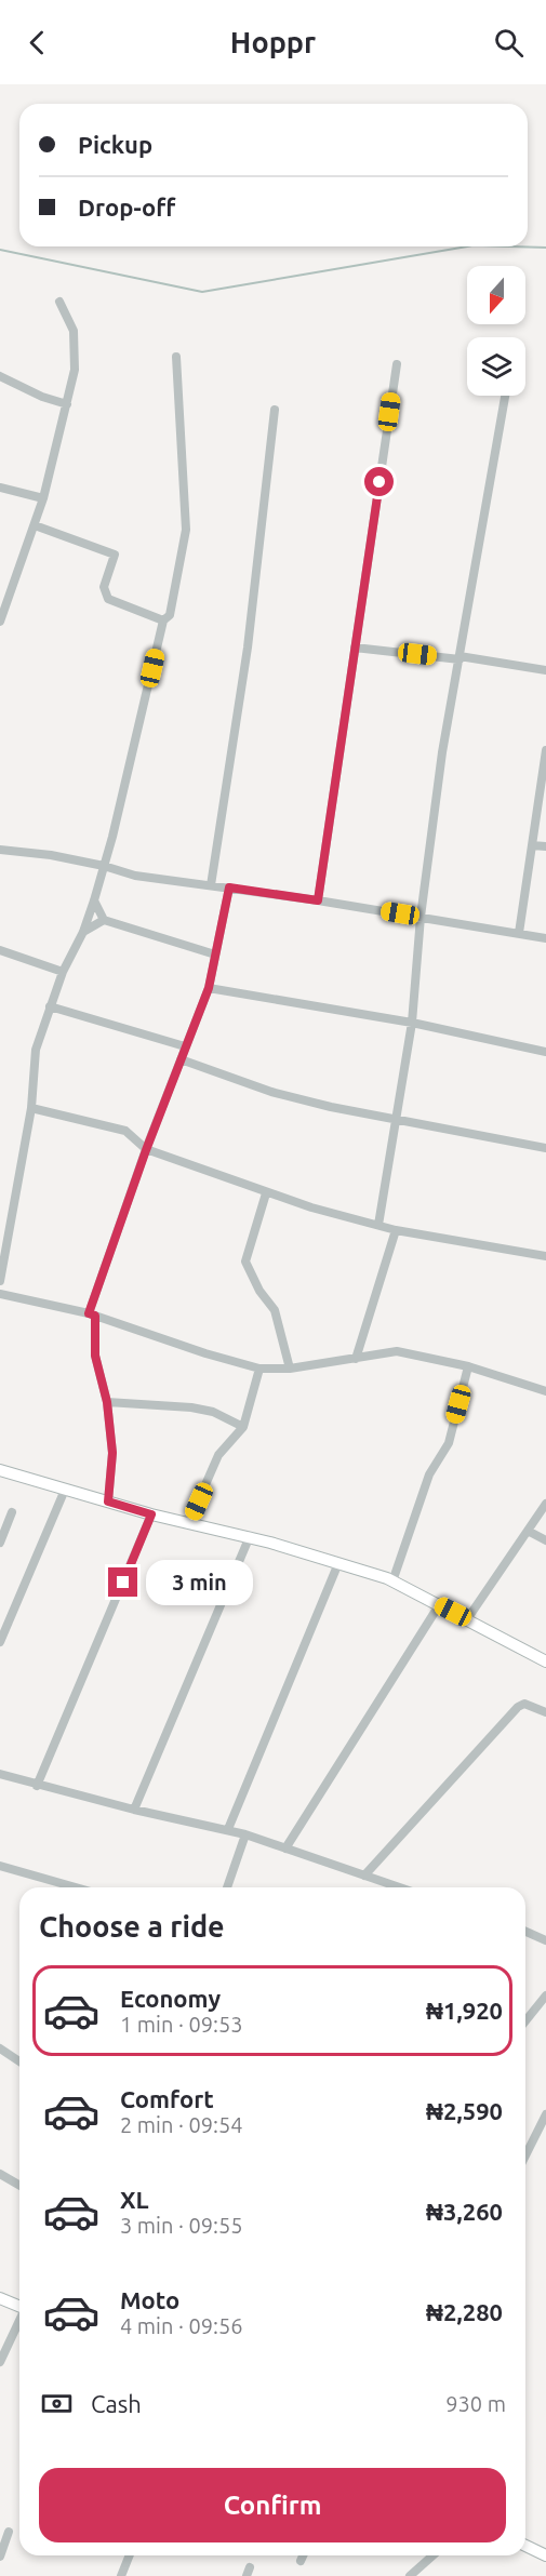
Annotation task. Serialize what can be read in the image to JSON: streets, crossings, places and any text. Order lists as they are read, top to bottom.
{
  "north": "bottom",
  "page": {
    "header": "Hoppr",
    "banner": ["Pickup", "Drop-off"],
    "bubble": "3 min",
    "heading": "Choose a ride",
    "list": [
      {
        "name": "Economy",
        "note": "1 min · 09:53",
        "value": "₦1,920"
      },
      {
        "name": "Comfort",
        "note": "2 min · 09:54",
        "value": "₦2,590"
      },
      {
        "name": "XL",
        "note": "3 min · 09:55",
        "value": "₦3,260"
      },
      {
        "name": "Moto",
        "note": "4 min · 09:56",
        "value": "₦2,280"
      }
    ],
    "pay": ["Cash", "930 m"],
    "buttons": "Confirm"
  }
}
